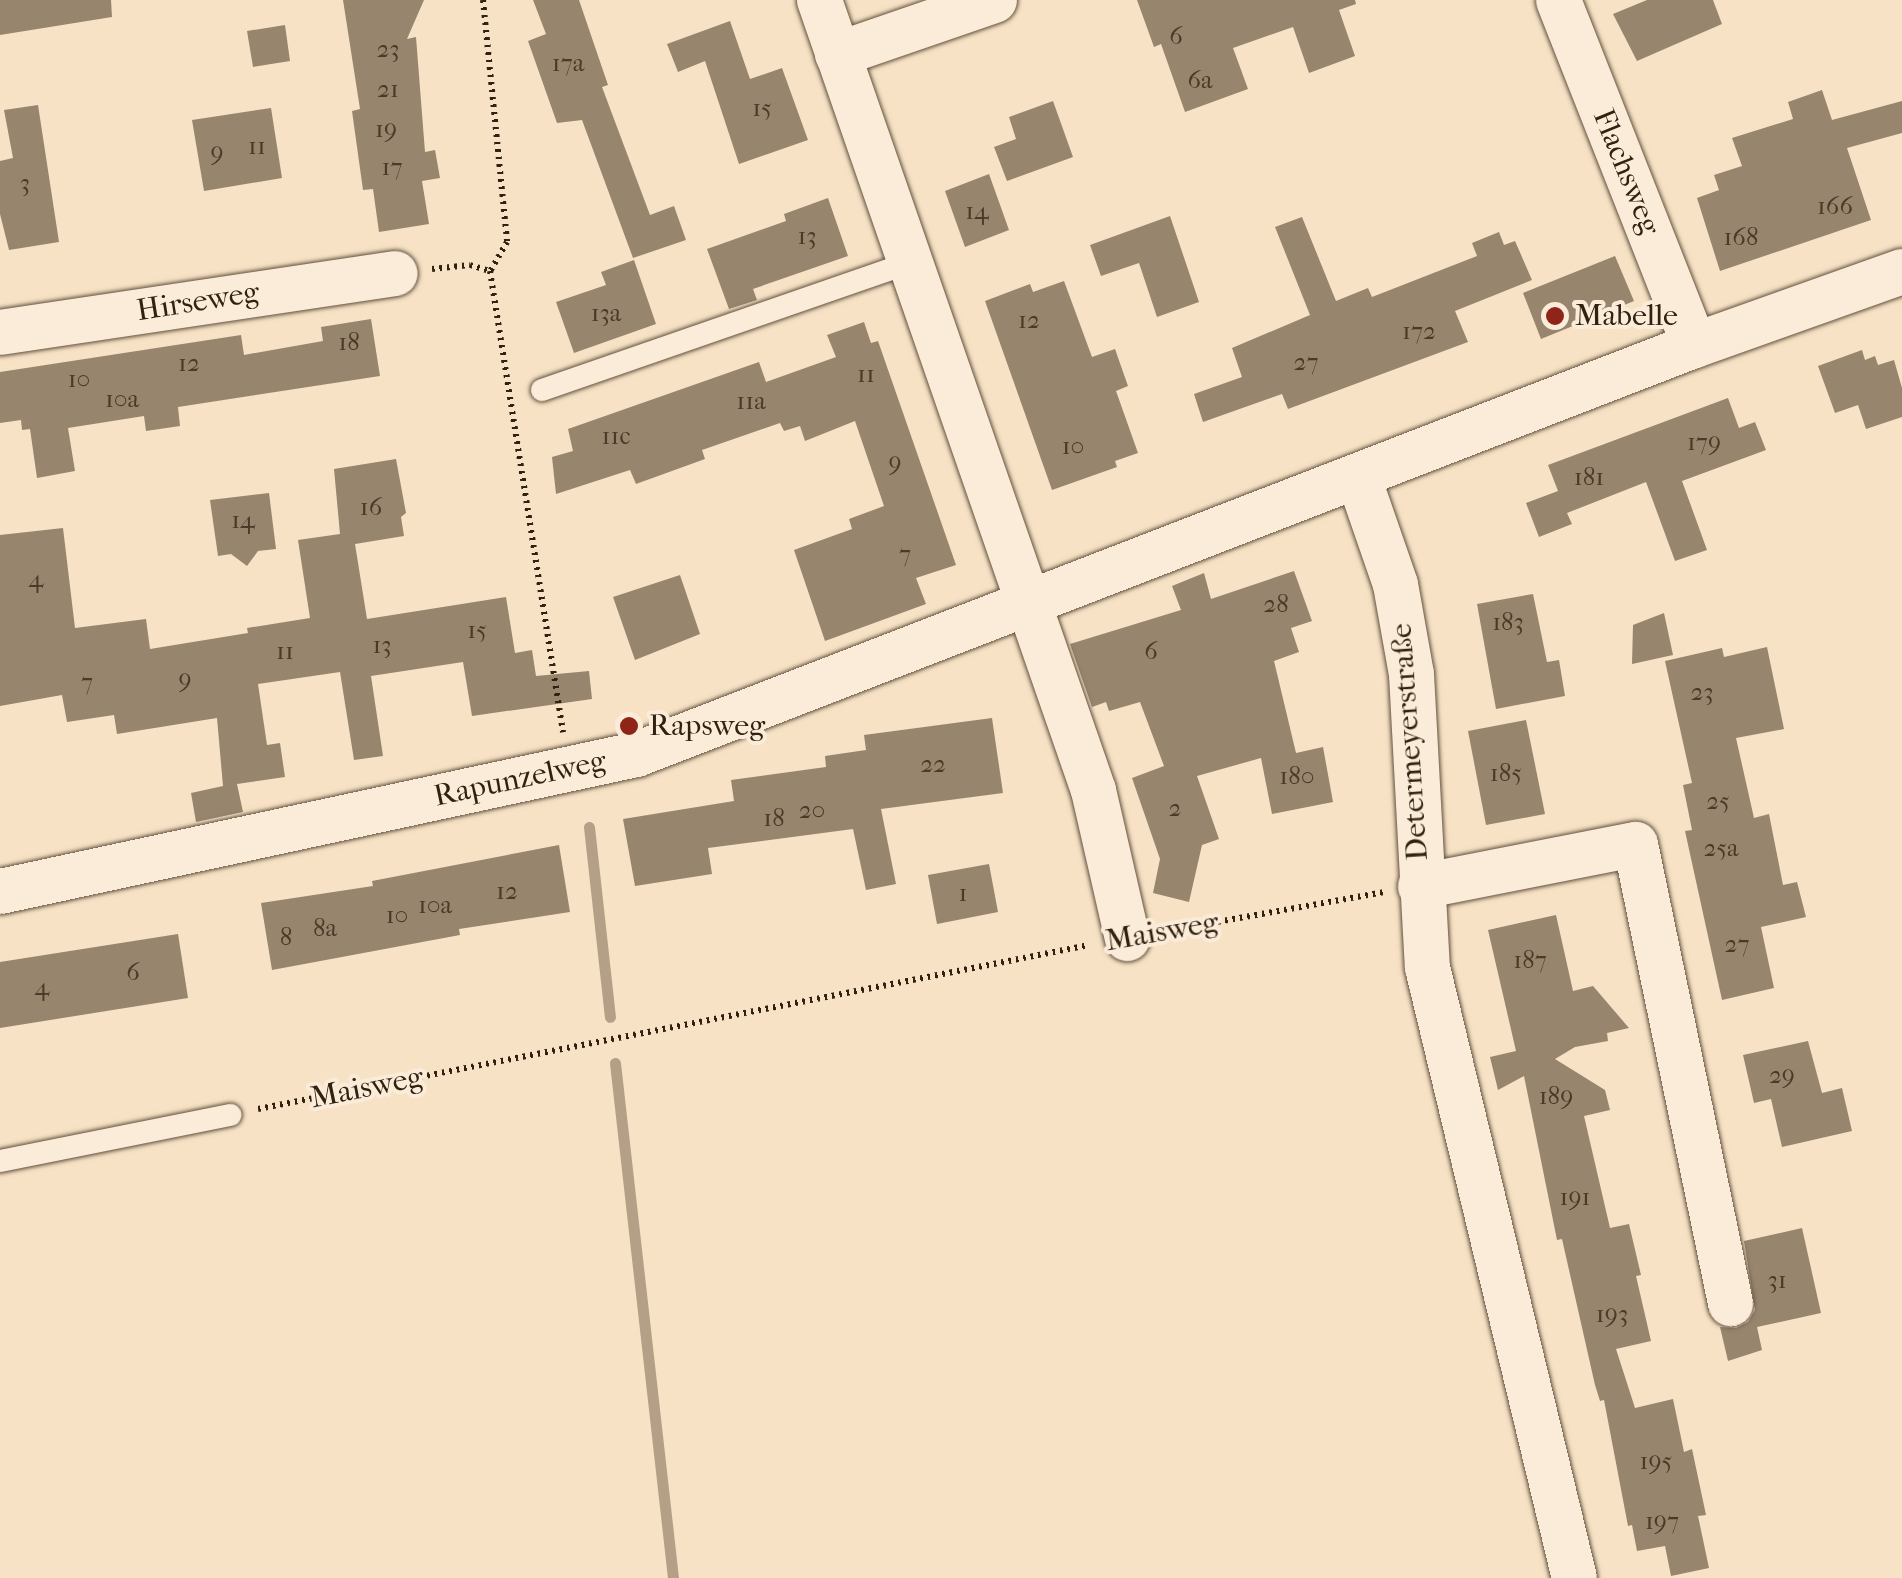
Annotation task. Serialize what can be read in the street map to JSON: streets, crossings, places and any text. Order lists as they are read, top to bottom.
{
  "streets": {
    "street": [
      "Flachsweg",
      "Hirseweg",
      "Determeyerstraße",
      "Rapunzelweg"
    ],
    "path": ["Maisweg"]
  },
  "crossings": [
    ["Determeyerstraße", "Rapunzelweg"],
    ["Determeyerstraße", "Maisweg"]
  ],
  "places": ["Mabelle", "Rapsweg"],
  "house_numbers": [
    "6",
    "23",
    "17a",
    "6a",
    "21",
    "15",
    "19",
    "11",
    "9",
    "17",
    "3",
    "166",
    "14",
    "13",
    "168",
    "13a",
    "12",
    "172",
    "18",
    "27",
    "12",
    "11",
    "10",
    "10a",
    "11a",
    "11c",
    "179",
    "10",
    "9",
    "181",
    "16",
    "14",
    "7",
    "4",
    "28",
    "183",
    "15",
    "13",
    "11",
    "6",
    "9",
    "7",
    "23",
    "22",
    "185",
    "180",
    "25",
    "2",
    "20",
    "18",
    "25a",
    "12",
    "1",
    "10a",
    "10",
    "8a",
    "8",
    "27",
    "187",
    "6",
    "4",
    "29",
    "189",
    "191",
    "31",
    "193",
    "195",
    "197"
  ]
}
